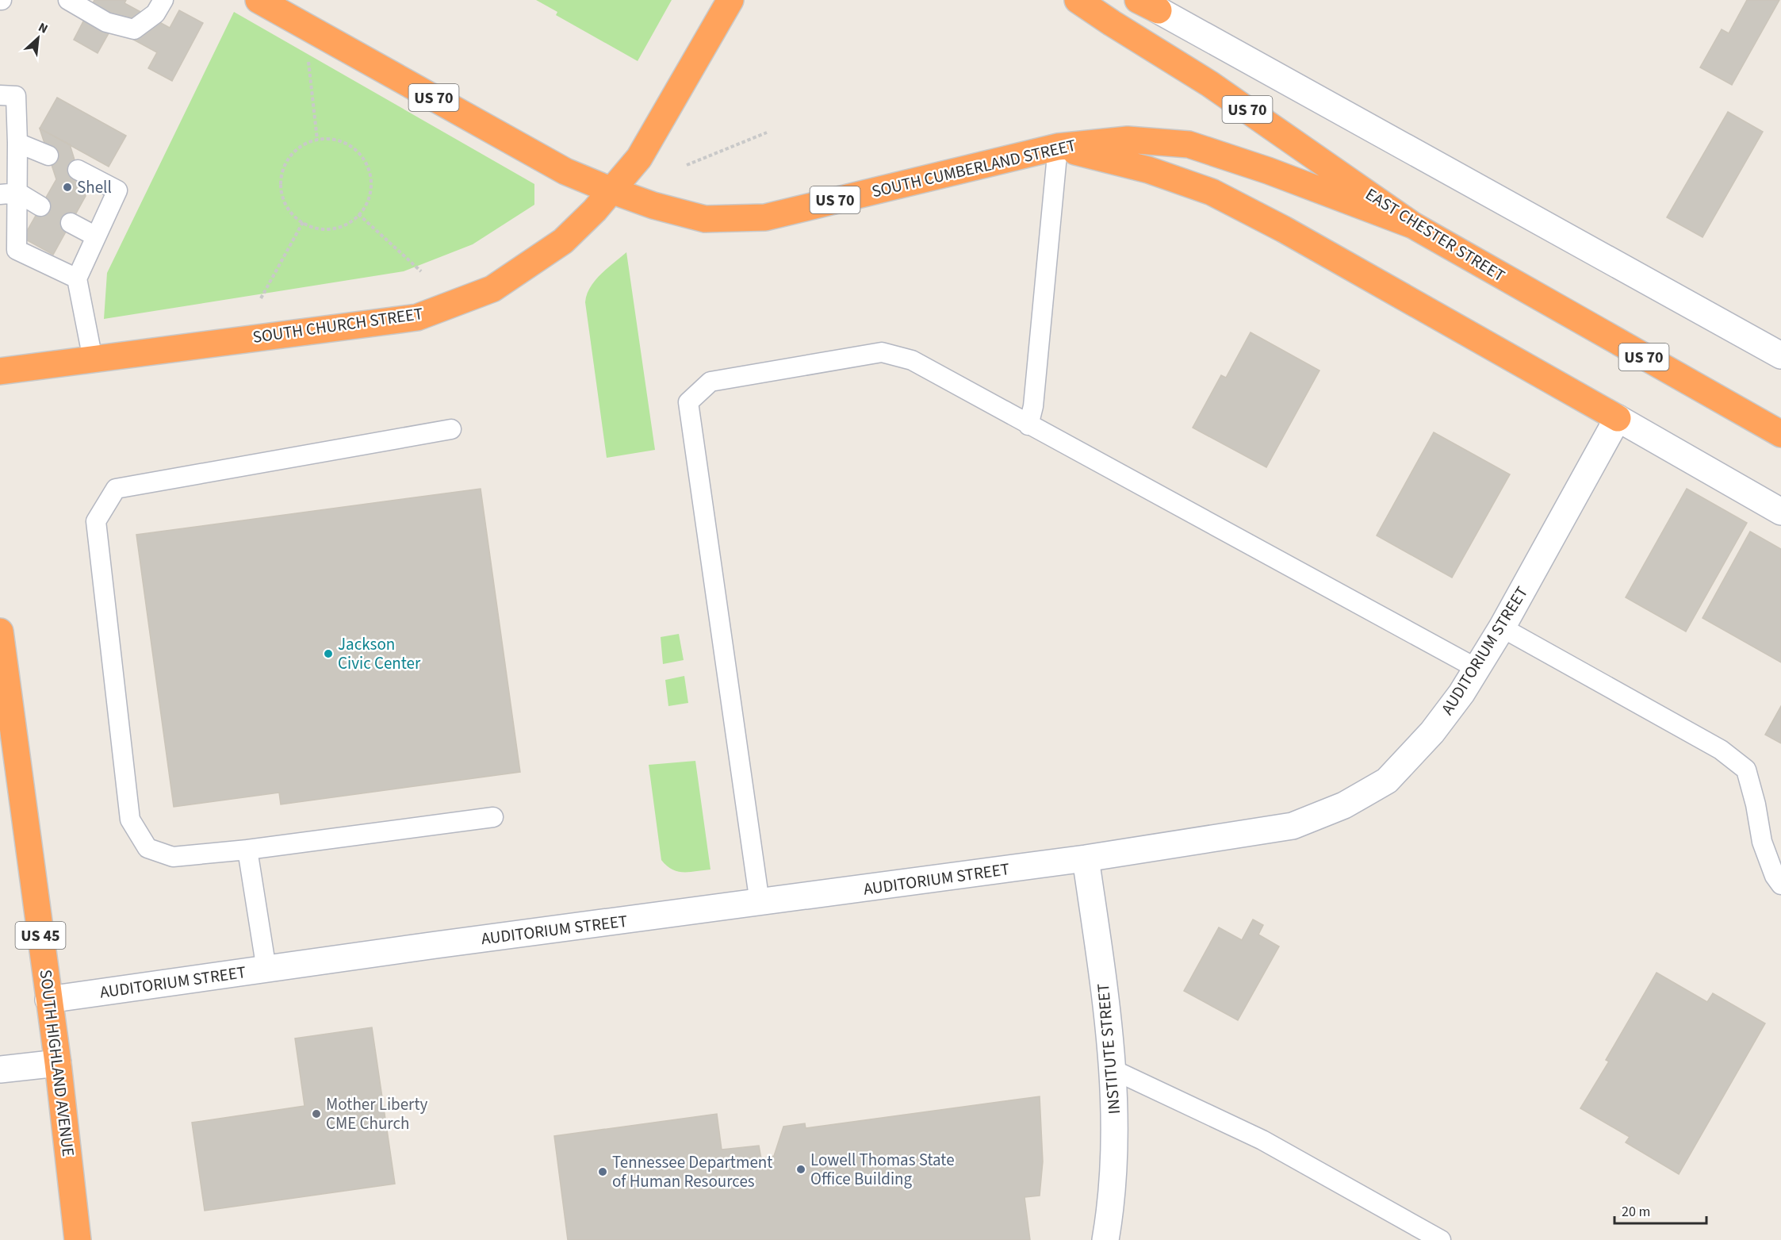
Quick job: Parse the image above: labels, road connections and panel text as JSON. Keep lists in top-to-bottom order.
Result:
{
  "streets": {
    "highway": [
      "US 70",
      "SOUTH CUMBERLAND STREET",
      "EAST CHESTER STREET",
      "SOUTH CHURCH STREET",
      "US 45",
      "SOUTH HIGHLAND AVENUE"
    ],
    "street": ["AUDITORIUM STREET", "INSTITUTE STREET"]
  },
  "crossings": [
    ["US 70", "SOUTH CUMBERLAND STREET"],
    ["US 70", "SOUTH CHURCH STREET"],
    ["SOUTH CUMBERLAND STREET", "EAST CHESTER STREET"],
    ["SOUTH CUMBERLAND STREET", "SOUTH CHURCH STREET"],
    ["AUDITORIUM STREET", "INSTITUTE STREET"],
    ["AUDITORIUM STREET", "SOUTH HIGHLAND AVENUE"]
  ],
  "places": [
    "Shell",
    "Jackson Civic Center",
    "Mother Liberty CME Church",
    "Lowell Thomas State Office Building",
    "Tennessee Department of Human Resources"
  ],
  "scale_bar": "20 m",
  "north": "top right"
}
